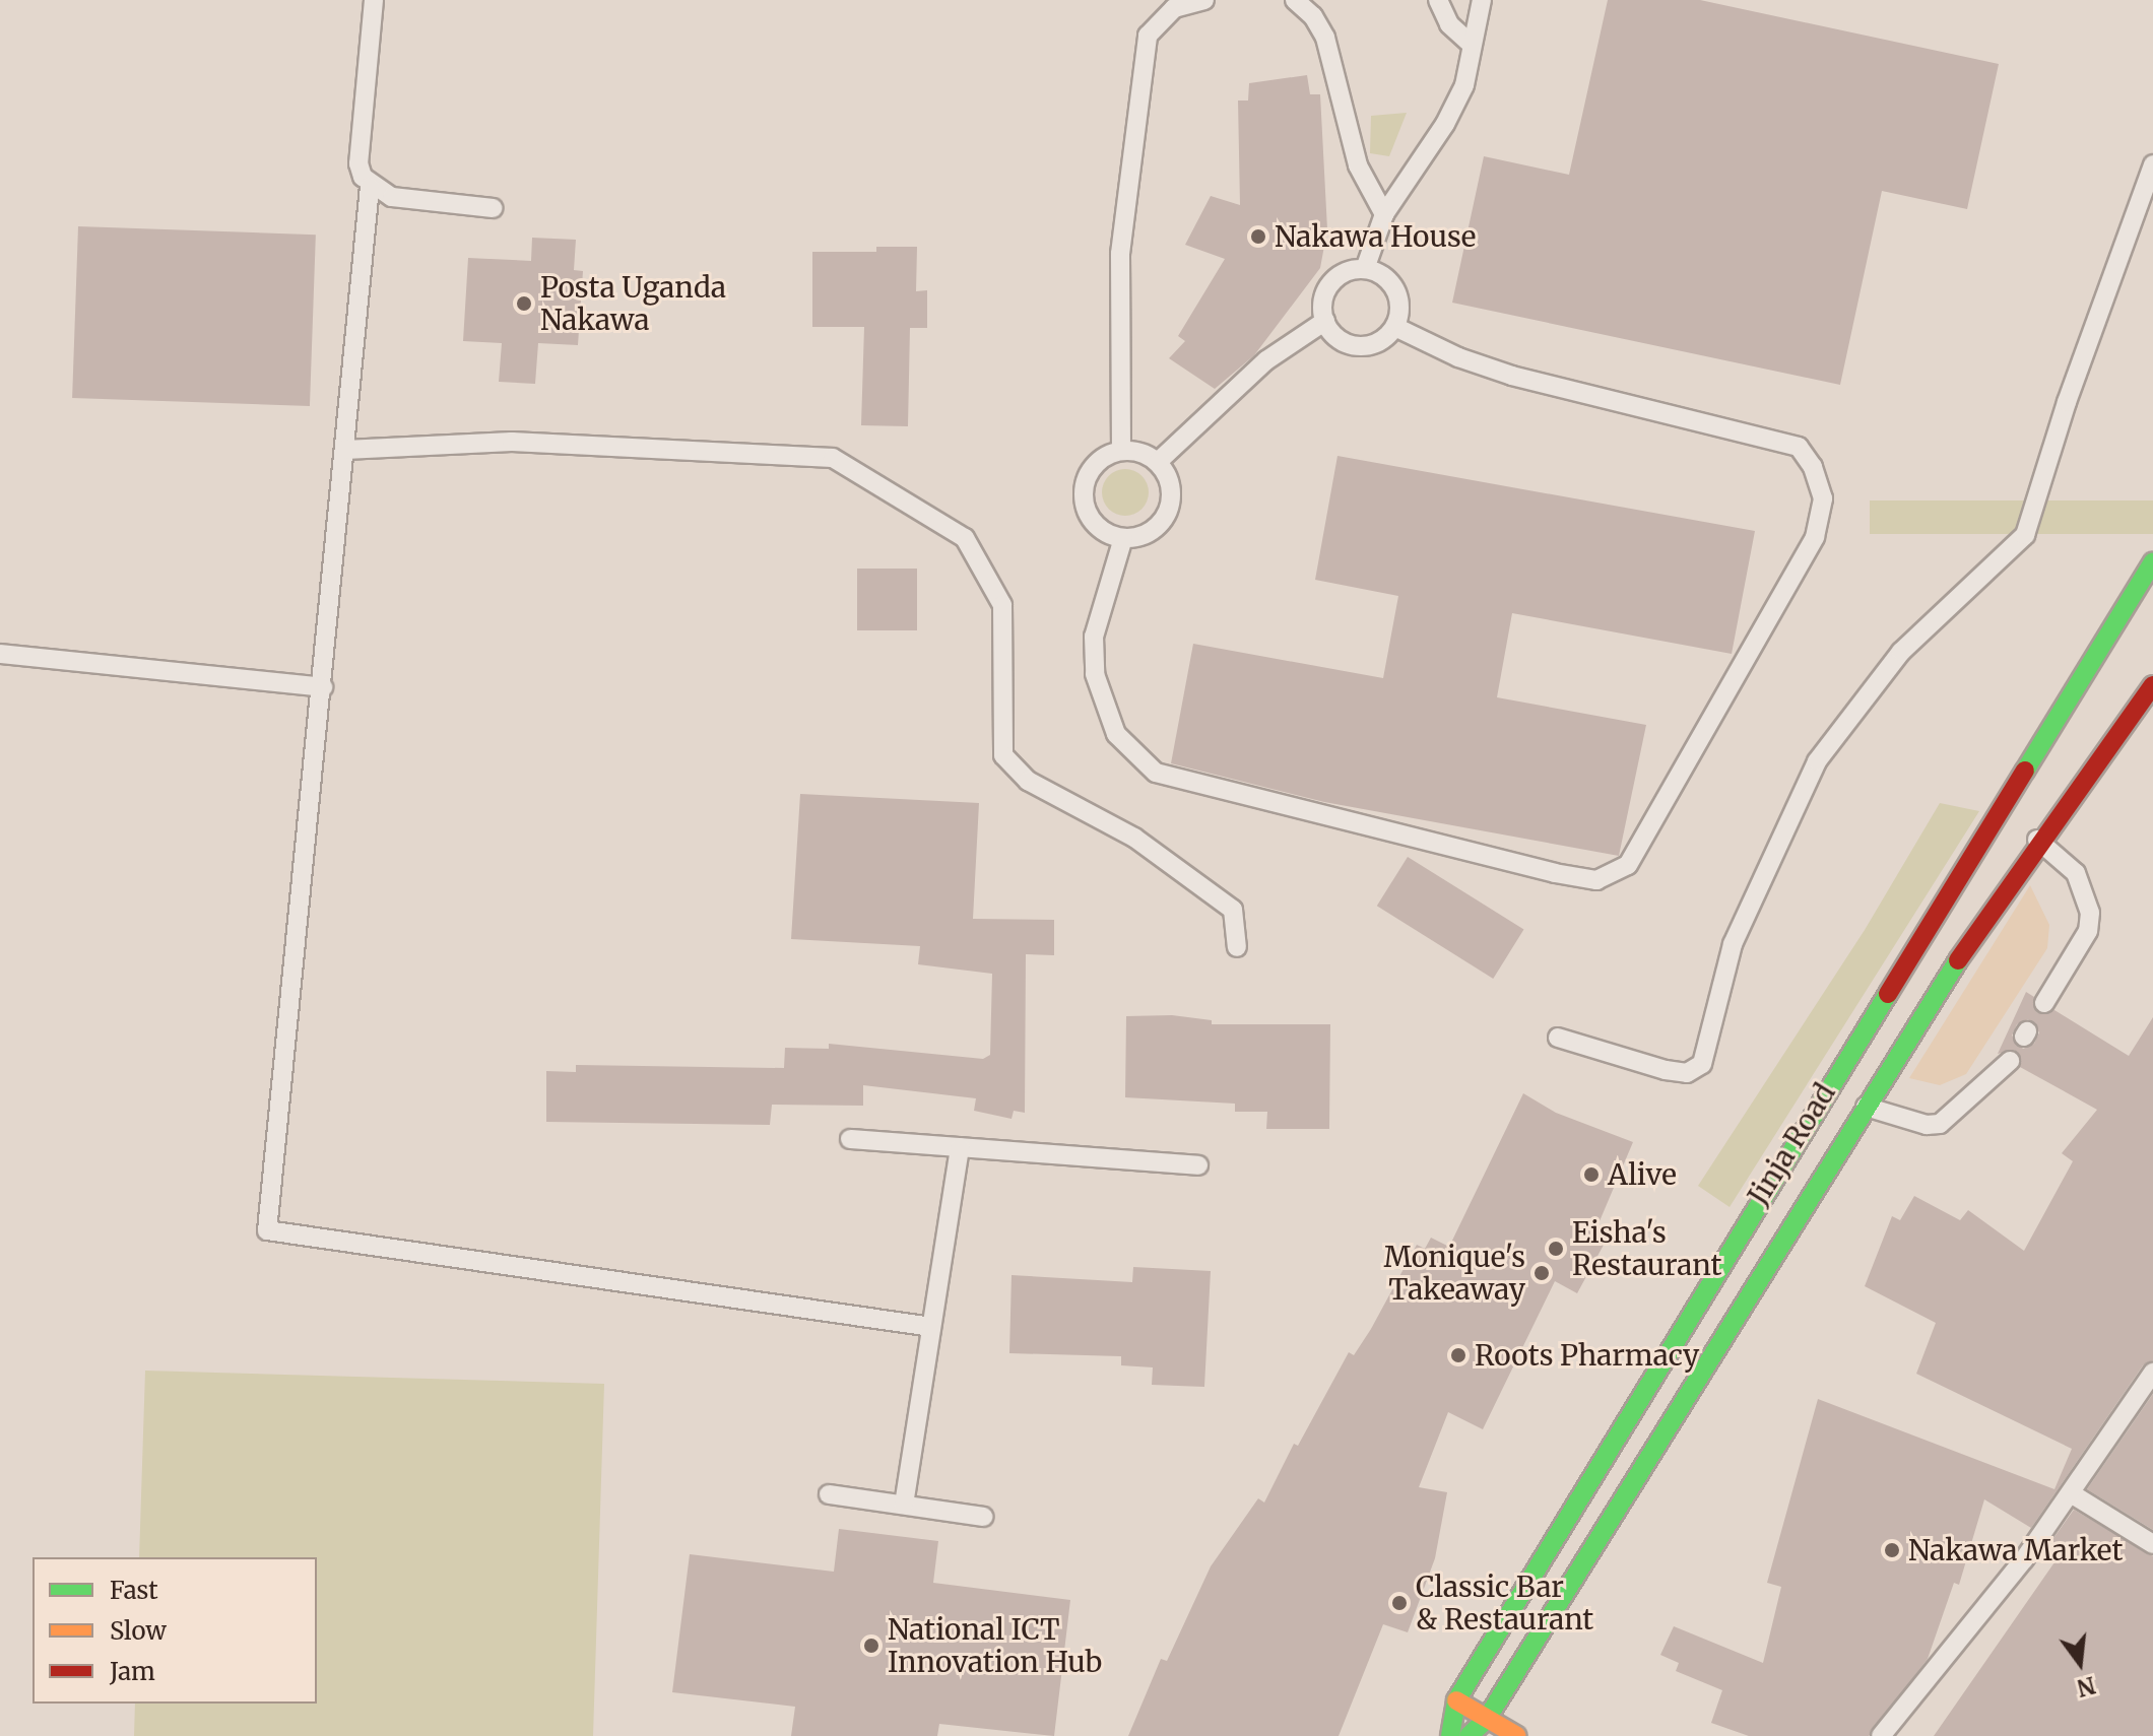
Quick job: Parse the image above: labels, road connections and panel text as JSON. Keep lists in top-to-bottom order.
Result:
{
  "streets": {
    "main road": ["Jinja Road"]
  },
  "places": [
    "Nakawa House",
    "Posta Uganda Nakawa",
    "Alive",
    "Eisha's Restaurant",
    "Monique's Takeaway",
    "Roots Pharmacy",
    "Nakawa Market",
    "Classic Bar & Restaurant",
    "National ICT Innovation Hub"
  ],
  "legend": ["Fast", "Slow", "Jam"],
  "north": "bottom"
}
